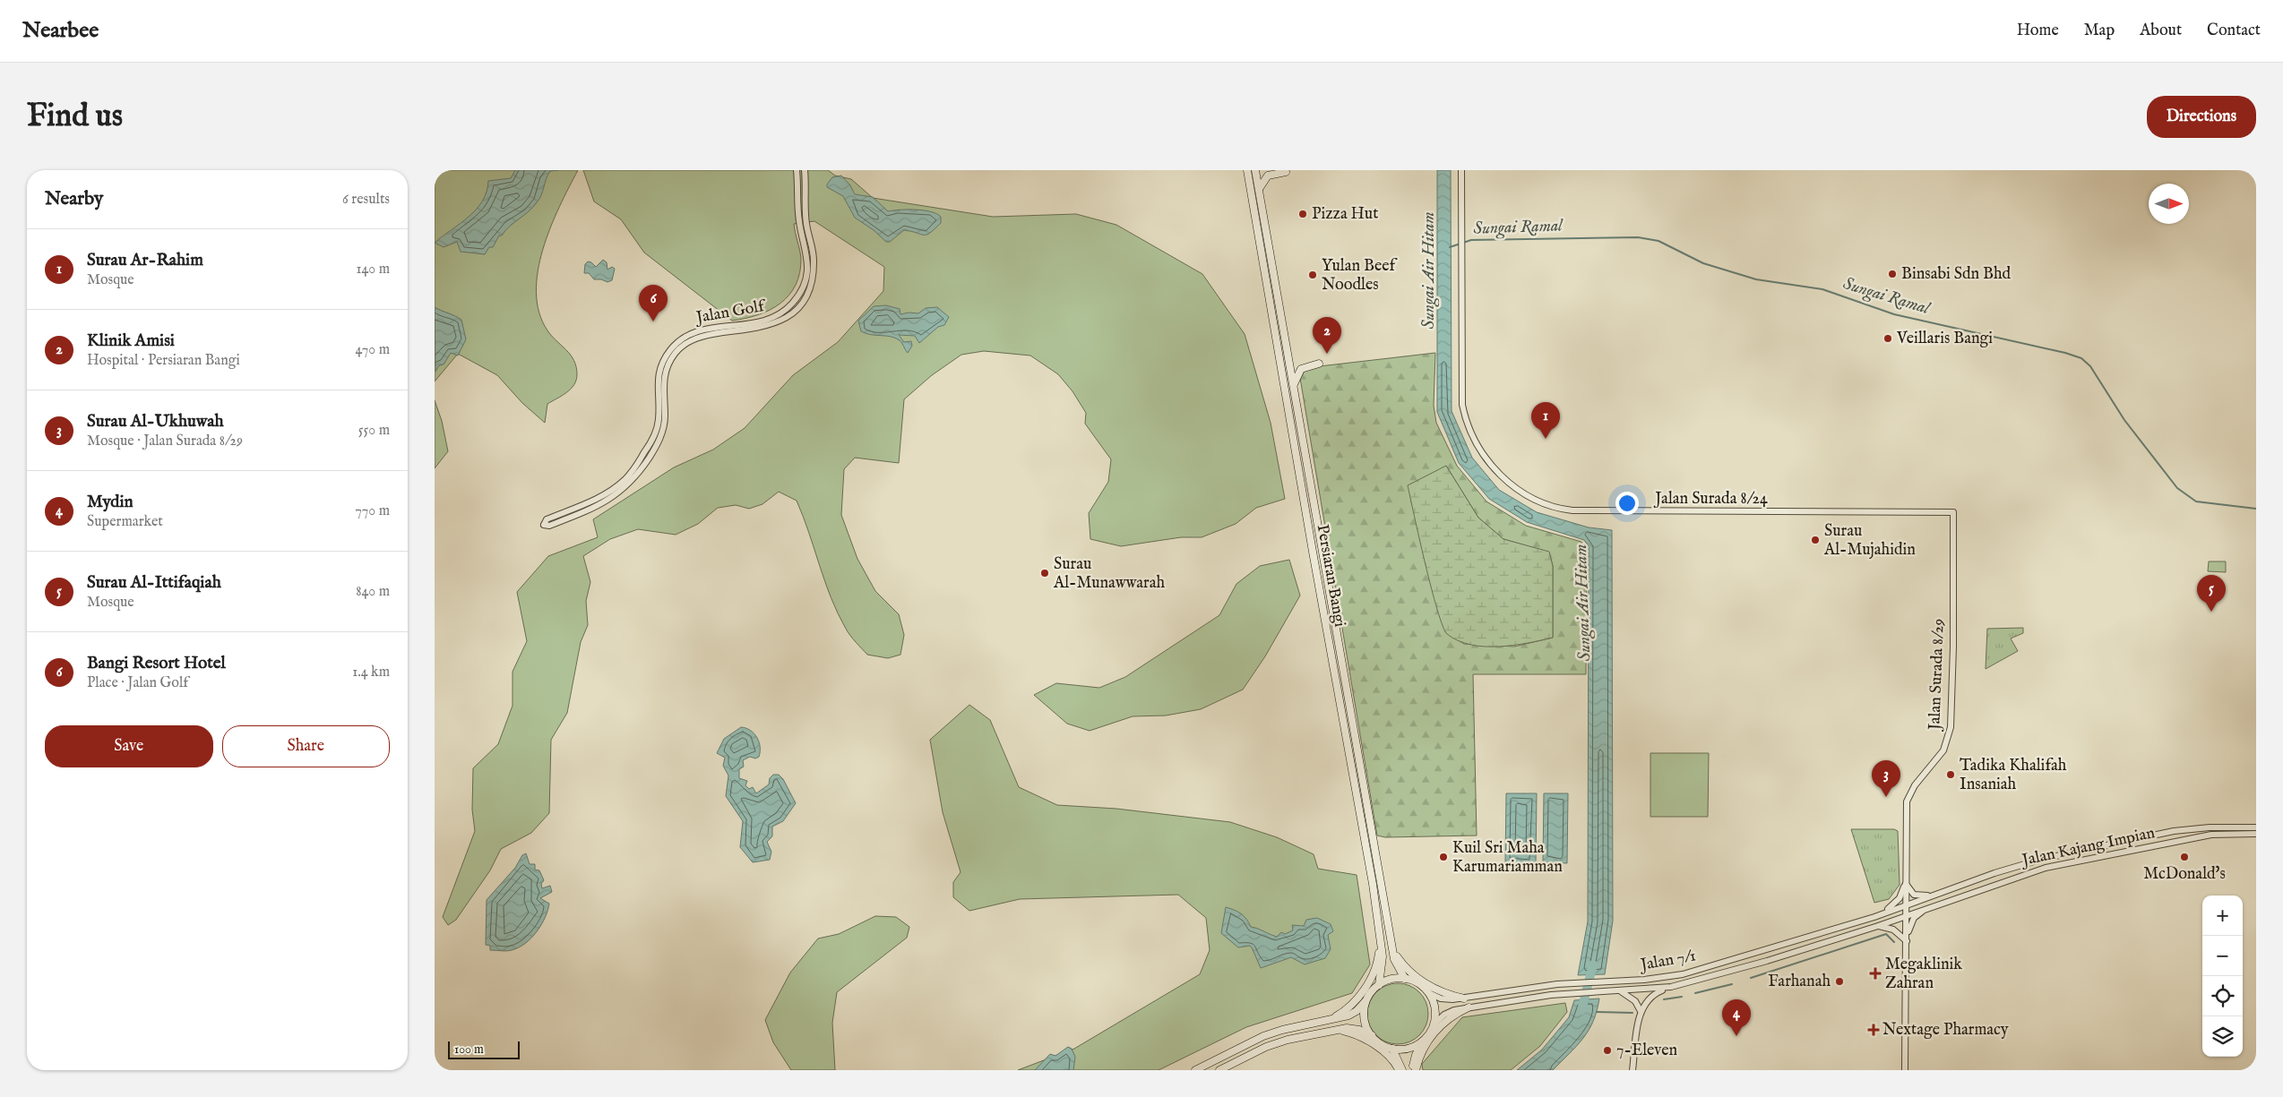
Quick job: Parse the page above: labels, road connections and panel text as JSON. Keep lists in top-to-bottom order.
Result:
{
  "streets": {
    "main road": ["Persiaran Bangi"],
    "street": [
      "Jalan Golf",
      "Jalan Surada 8/24",
      "Jalan Surada 8/29",
      "Jalan Kajang Impian",
      "Jalan 7/1"
    ]
  },
  "crossings": [
    ["Jalan Surada 8/24", "Jalan Surada 8/29"],
    ["Persiaran Bangi", "Jalan 7/1"],
    ["Jalan Surada 8/29", "Jalan Kajang Impian"],
    ["Jalan Surada 8/29", "Jalan 7/1"],
    ["Jalan Kajang Impian", "Jalan 7/1"]
  ],
  "water": ["Sungai Ramal", "Sungai Air Hitam"],
  "places": {
    "other": [
      "Pizza Hut",
      "Binsabi Sdn Bhd",
      "Yulan Beef Noodles",
      "Veillaris Bangi",
      "Surau Al-Mujahidin",
      "Surau Al-Munawwarah",
      "Tadika Khalifah Insaniah",
      "Kuil Sri Maha Karumariamman",
      "McDonald's",
      "Farhanah",
      "7-Eleven"
    ],
    "health": ["Megaklinik Zahran", "Nextage Pharmacy"]
  },
  "scale_bar": "100 m",
  "north": "right",
  "page": {
    "header": "Nearbee",
    "nav": [
      "Home",
      "Map",
      "About",
      "Contact"
    ],
    "buttons": [
      "Directions",
      ["Save", "Share"]
    ],
    "title": "Find us",
    "heading": ["Nearby", "6 results"],
    "list": [
      {
        "mark": "1",
        "name": "Surau Ar-Rahim",
        "note": "Mosque",
        "value": "140 m"
      },
      {
        "mark": "2",
        "name": "Klinik Amisi",
        "note": "Hospital · Persiaran Bangi",
        "value": "470 m"
      },
      {
        "mark": "3",
        "name": "Surau Al-Ukhuwah",
        "note": "Mosque · Jalan Surada 8/29",
        "value": "550 m"
      },
      {
        "mark": "4",
        "name": "Mydin",
        "note": "Supermarket",
        "value": "770 m"
      },
      {
        "mark": "5",
        "name": "Surau Al-Ittifaqiah",
        "note": "Mosque",
        "value": "840 m"
      },
      {
        "mark": "6",
        "name": "Bangi Resort Hotel",
        "note": "Place · Jalan Golf",
        "value": "1.4 km"
      }
    ],
    "pins": [
      "6",
      "2",
      "1",
      "5",
      "3",
      "4"
    ],
    "map_buttons": ["+", "−"],
    "scale": "100 m"
  }
}
